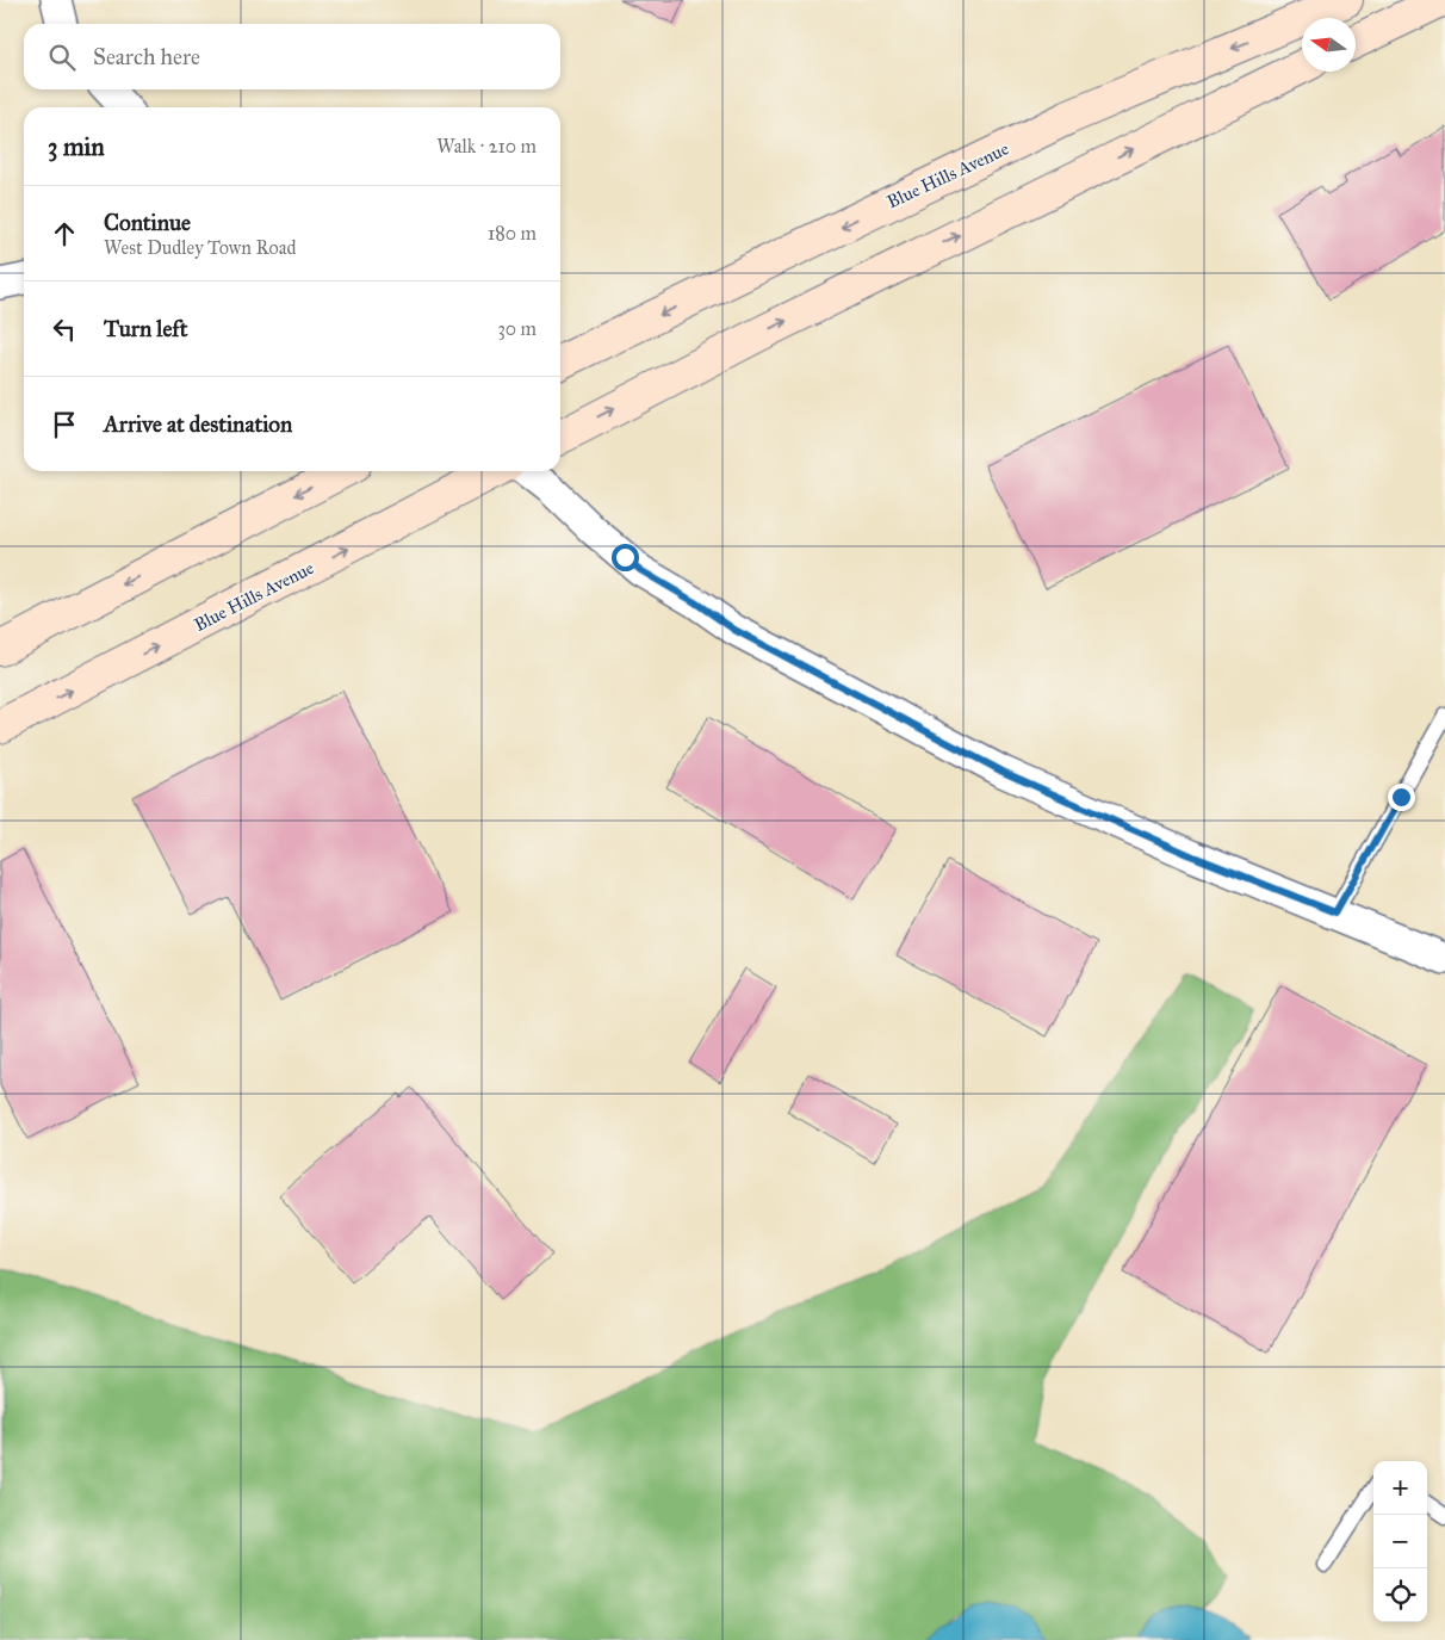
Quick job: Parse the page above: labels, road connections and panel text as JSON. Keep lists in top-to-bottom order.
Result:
{
  "streets": {
    "main road": ["Blue Hills Avenue"]
  },
  "north": "left",
  "page": {
    "search": "Search here",
    "heading": ["3 min", "Walk · 210 m"],
    "list": [
      ["Continue", "West Dudley Town Road", "180 m"],
      ["Turn left", "30 m"],
      "Arrive at destination"
    ],
    "map_buttons": ["+", "−"]
  }
}
